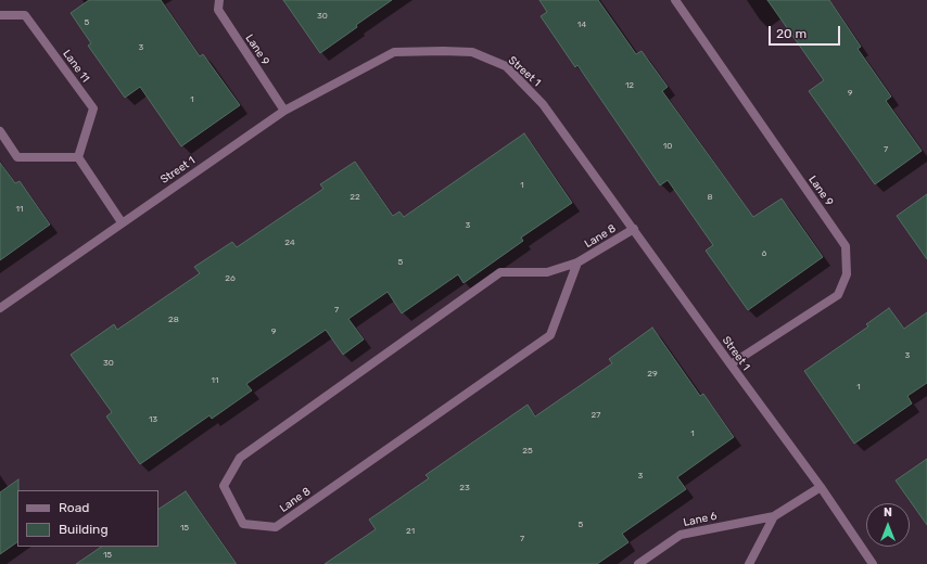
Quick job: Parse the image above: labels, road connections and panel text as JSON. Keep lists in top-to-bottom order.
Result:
{
  "streets": {
    "street": [
      "Lane 9",
      "Lane 11",
      "Street 1",
      "Lane 8",
      "Lane 6"
    ]
  },
  "crossings": [
    ["Lane 9", "Street 1"],
    ["Street 1", "Lane 8"],
    ["Street 1", "Lane 6"]
  ],
  "house_numbers": [
    "30",
    "5",
    "14",
    "3",
    "12",
    "9",
    "1",
    "10",
    "7",
    "1",
    "22",
    "8",
    "11",
    "3",
    "24",
    "6",
    "5",
    "26",
    "7",
    "28",
    "9",
    "3",
    "30",
    "29",
    "11",
    "1",
    "27",
    "13",
    "1",
    "25",
    "3",
    "23",
    "5",
    "15",
    "21",
    "7",
    "15"
  ],
  "legend": ["Road", "Building"],
  "scale_bar": "20 m",
  "north": "top"
}
